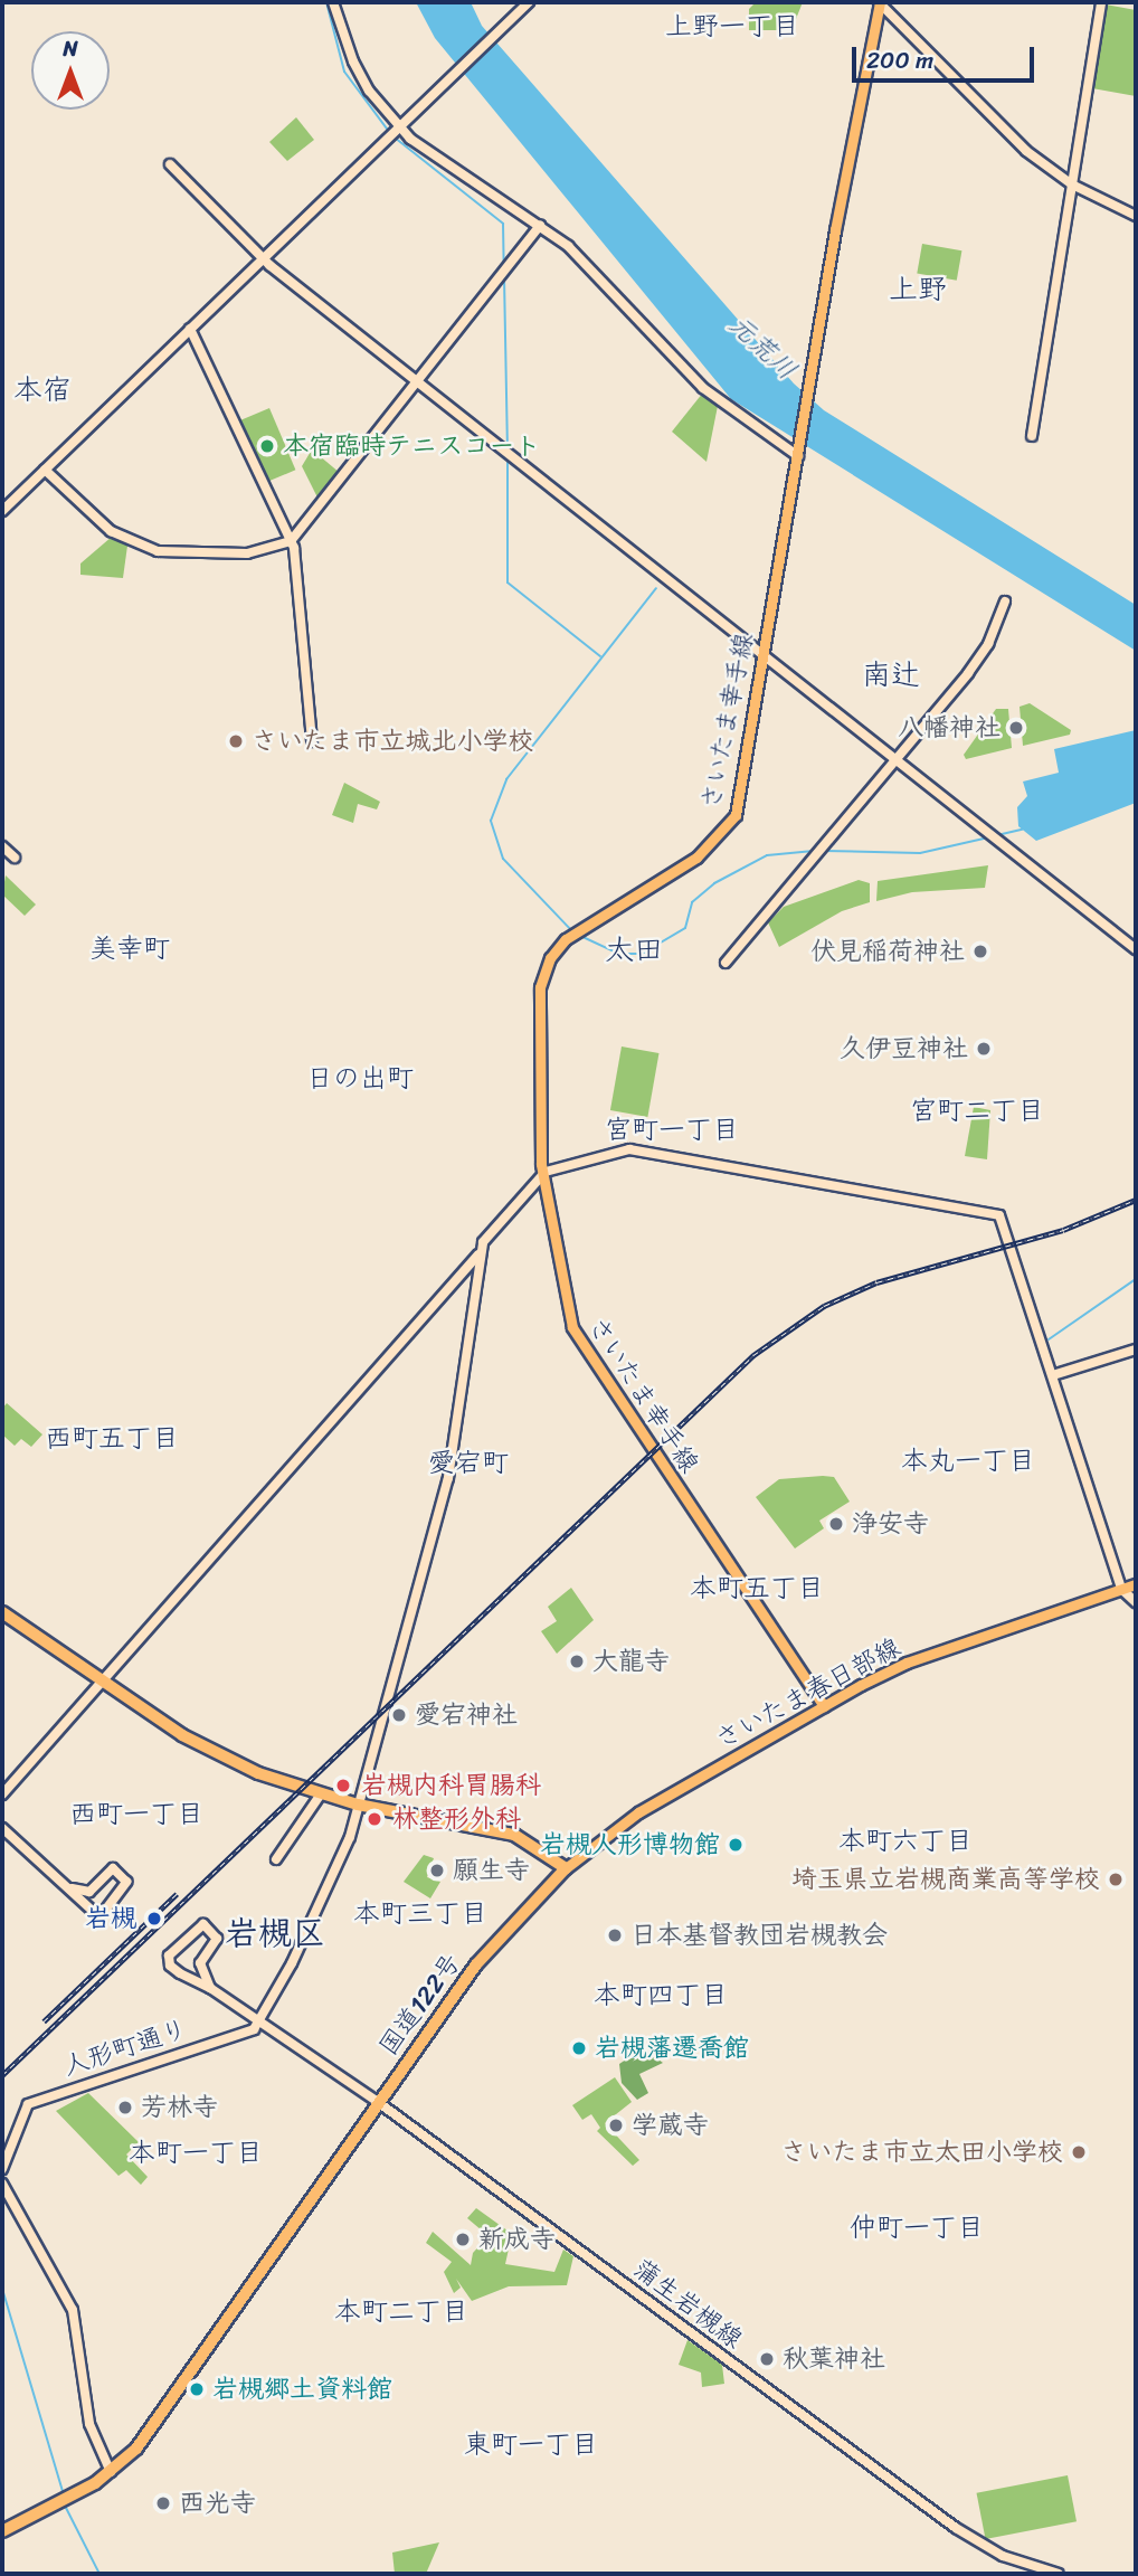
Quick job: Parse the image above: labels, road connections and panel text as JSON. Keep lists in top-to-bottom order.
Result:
{
  "streets": {
    "highway": ["国道122号"],
    "main road": ["さいたま幸手線", "さいたま春日部線"],
    "street": ["人形町通り", "蒲生岩槻線"]
  },
  "crossings": [
    ["さいたま幸手線", "さいたま春日部線"],
    ["さいたま春日部線", "国道122号"],
    ["国道122号", "蒲生岩槻線"],
    ["人形町通り", "蒲生岩槻線"]
  ],
  "districts": [
    "上野一丁目",
    "上野",
    "本宿",
    "南辻",
    "美幸町",
    "太田",
    "日の出町",
    "宮町二丁目",
    "宮町一丁目",
    "西町五丁目",
    "本丸一丁目",
    "愛宕町",
    "本町五丁目",
    "西町一丁目",
    "本町六丁目",
    "本町三丁目",
    "岩槻区",
    "本町四丁目",
    "本町一丁目",
    "仲町一丁目",
    "本町二丁目",
    "東町一丁目"
  ],
  "water": ["元荒川"],
  "places": [
    "本宿臨時テニスコート",
    "八幡神社",
    "さいたま市立城北小学校",
    "伏見稲荷神社",
    "久伊豆神社",
    "浄安寺",
    "大龍寺",
    "愛宕神社",
    "岩槻内科胃腸科",
    "林整形外科",
    "岩槻人形博物館",
    "願生寺",
    "埼玉県立岩槻商業高等学校",
    "岩槻",
    "日本基督教団岩槻教会",
    "岩槻藩遷喬館",
    "芳林寺",
    "学蔵寺",
    "さいたま市立太田小学校",
    "新成寺",
    "秋葉神社",
    "岩槻郷土資料館",
    "西光寺"
  ],
  "scale_bar": "200 m",
  "north": "top"
}
